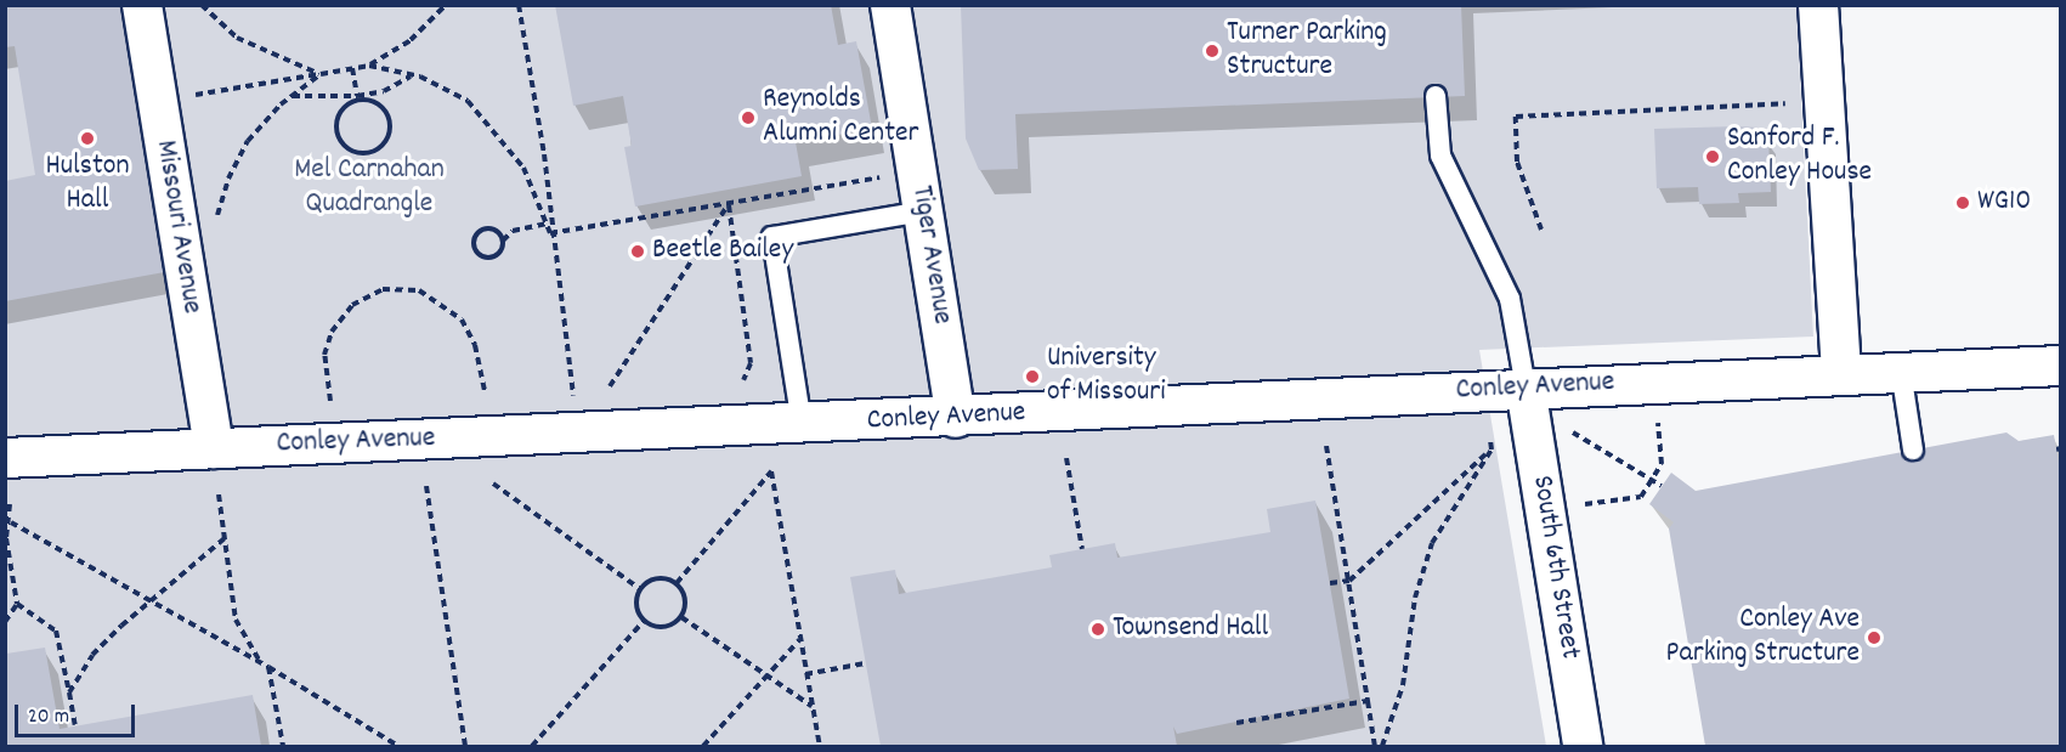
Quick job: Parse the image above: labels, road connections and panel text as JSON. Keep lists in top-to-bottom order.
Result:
{
  "streets": {
    "street": [
      "Missouri Avenue",
      "Tiger Avenue",
      "Conley Avenue",
      "South 6th Street"
    ]
  },
  "crossings": [
    ["Missouri Avenue", "Conley Avenue"],
    ["Tiger Avenue", "Conley Avenue"],
    ["Conley Avenue", "South 6th Street"]
  ],
  "parks": ["Mel Carnahan Quadrangle"],
  "places": [
    "Turner Parking Structure",
    "Reynolds Alumni Center",
    "Hulston Hall",
    "Sanford F. Conley House",
    "WG10",
    "Beetle Bailey",
    "University of Missouri",
    "Townsend Hall",
    "Conley Ave Parking Structure"
  ],
  "scale_bar": "20 m"
}
